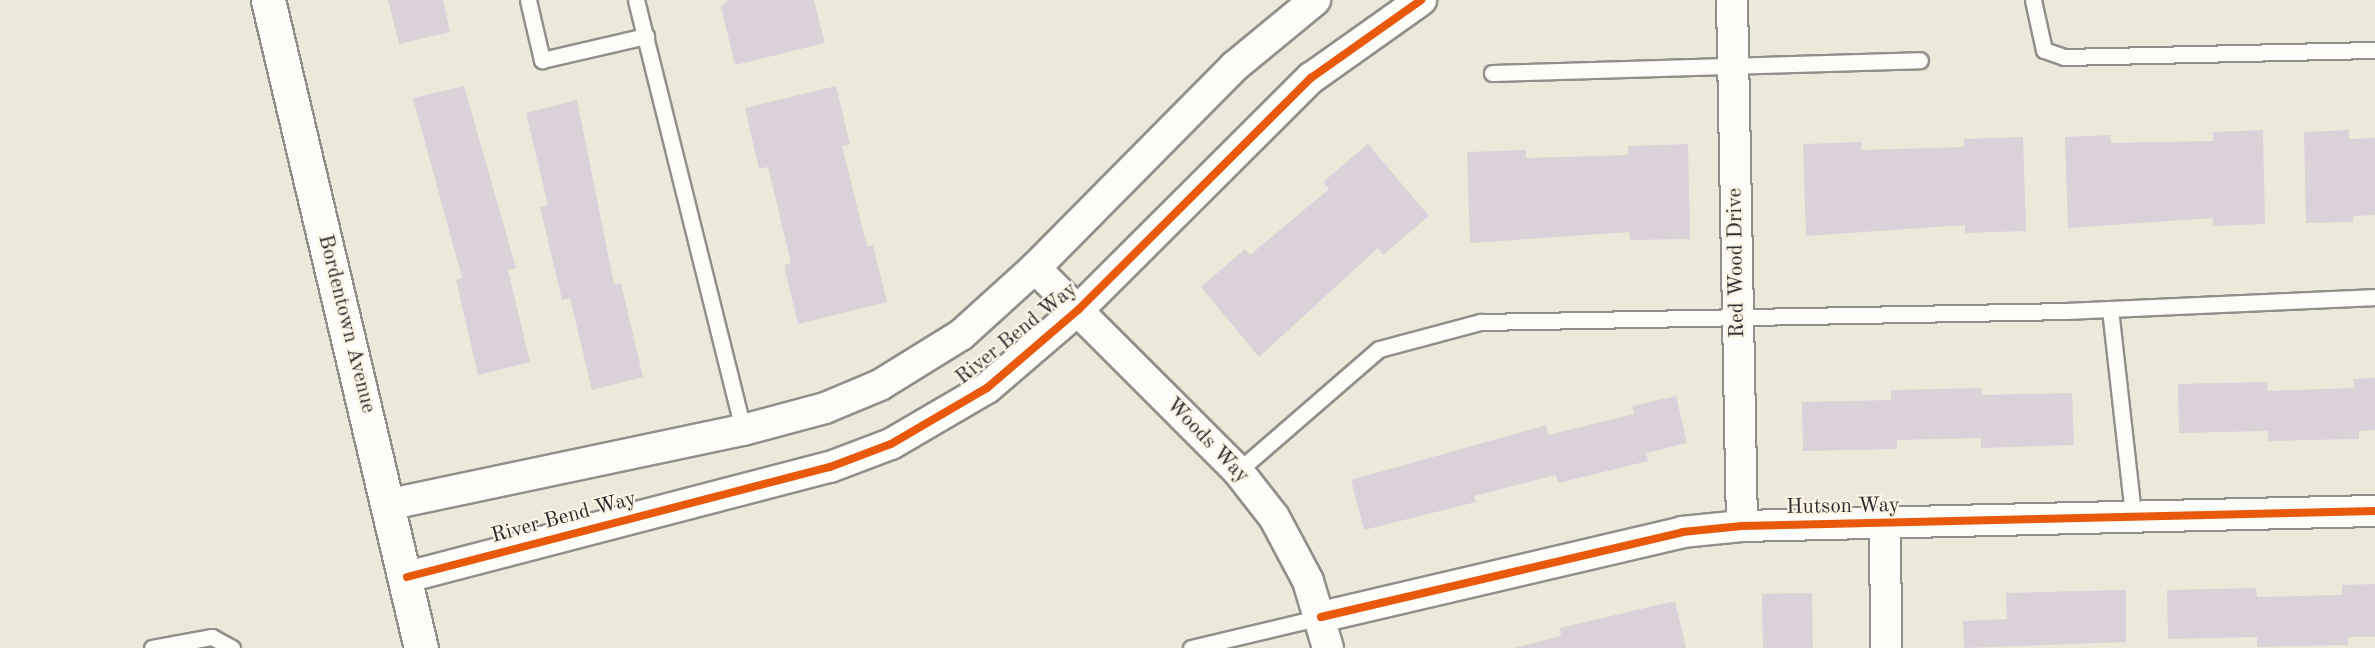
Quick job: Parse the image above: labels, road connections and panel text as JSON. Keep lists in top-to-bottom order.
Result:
{
  "streets": {
    "main road": ["Bordentown Avenue"],
    "street": [
      "Red Wood Drive",
      "River Bend Way",
      "Woods Way",
      "Hutson Way"
    ]
  },
  "crossings": [
    ["Red Wood Drive", "Hutson Way"],
    ["Bordentown Avenue", "River Bend Way"],
    ["River Bend Way", "Woods Way"],
    ["Woods Way", "Hutson Way"]
  ]
}
